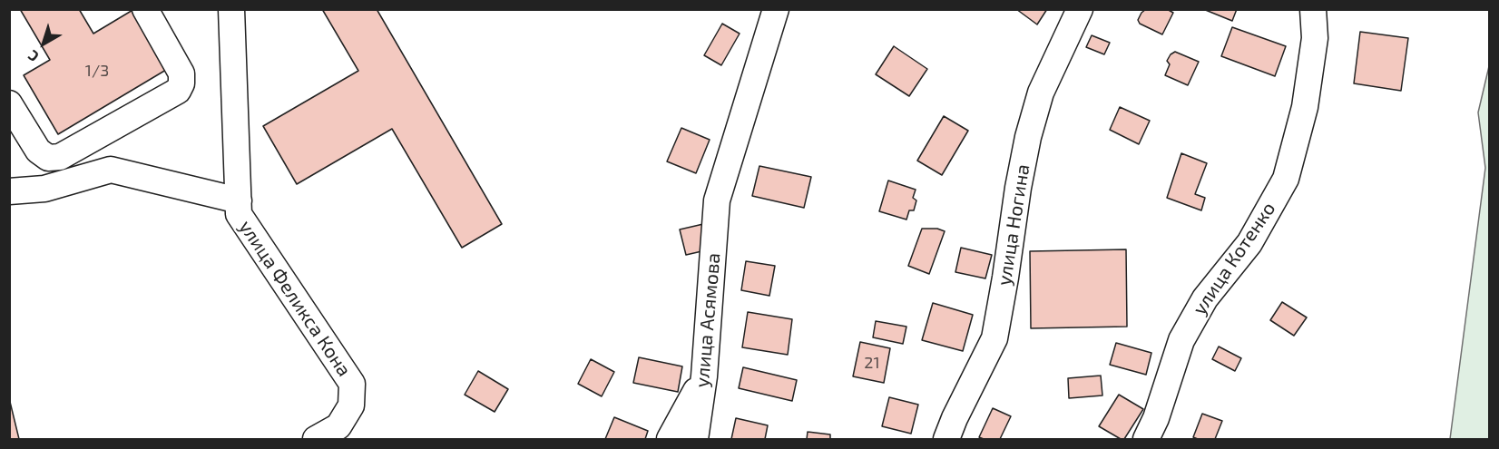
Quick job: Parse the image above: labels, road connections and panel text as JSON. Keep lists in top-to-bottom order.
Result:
{
  "streets": {
    "street": [
      "улица Ногина",
      "улица Котенко",
      "улица Феликса Кона",
      "улица Асямова"
    ]
  },
  "house_numbers": ["1/3", "21"],
  "north": "bottom left"
}
